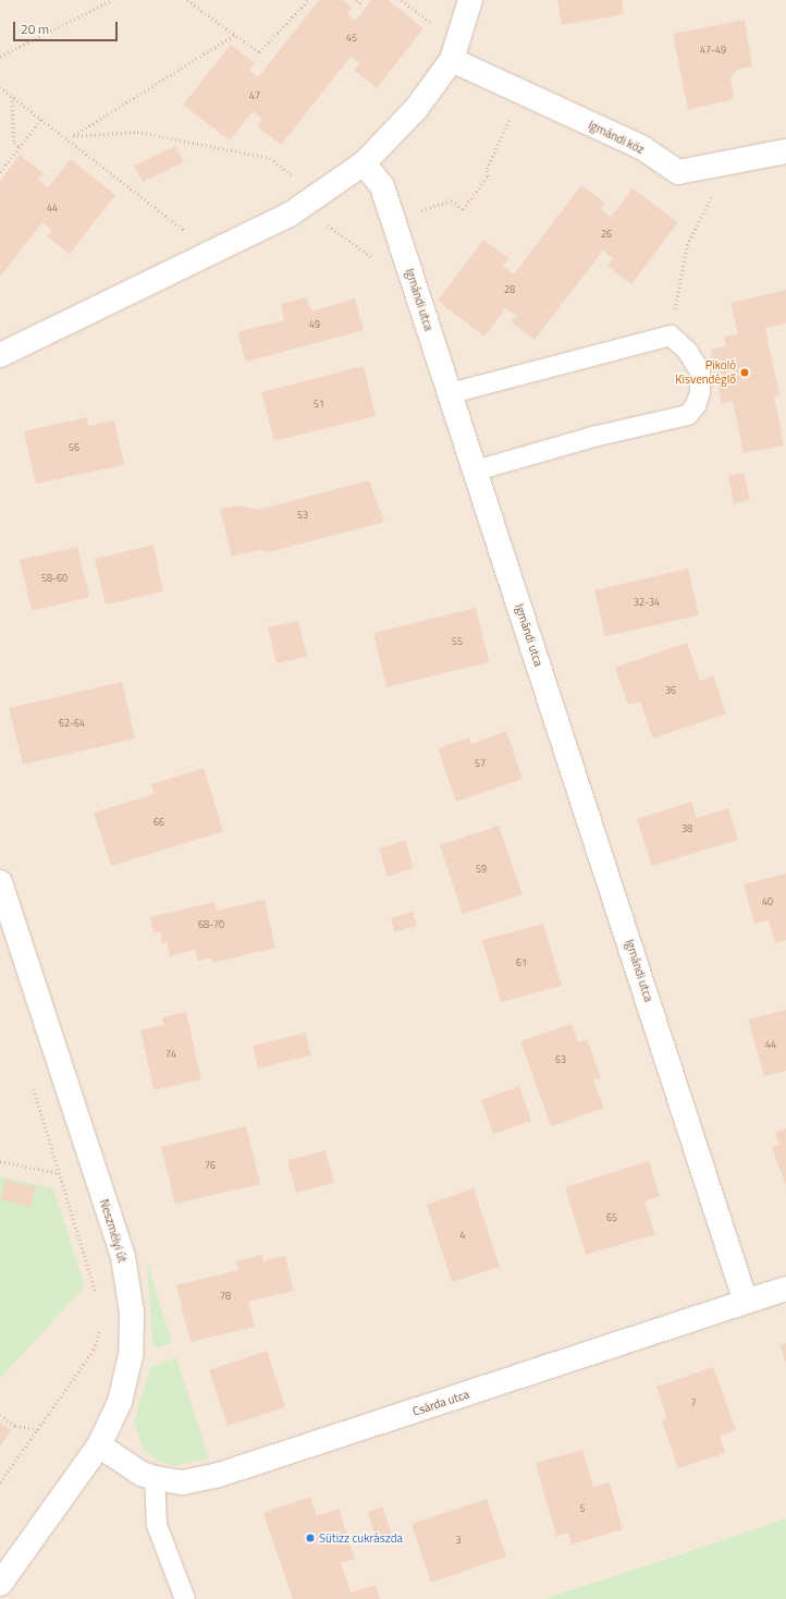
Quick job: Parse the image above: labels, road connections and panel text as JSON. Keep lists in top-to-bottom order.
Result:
{
  "streets": {
    "street": [
      "Igmándi köz",
      "Igmándi utca",
      "Neszmélyi út",
      "Csárda utca"
    ]
  },
  "crossings": [
    ["Igmándi utca", "Csárda utca"],
    ["Neszmélyi út", "Csárda utca"]
  ],
  "places": ["Pikoló Kisvendéglő", "Sütizz cukrászda"],
  "house_numbers": [
    "45",
    "47-49",
    "47",
    "44",
    "26",
    "28",
    "49",
    "51",
    "56",
    "53",
    "58-60",
    "32-34",
    "55",
    "36",
    "62-64",
    "57",
    "66",
    "38",
    "59",
    "40",
    "68-70",
    "61",
    "44",
    "74",
    "63",
    "76",
    "65",
    "4",
    "78",
    "7",
    "5",
    "3"
  ],
  "scale_bar": "20 m"
}
